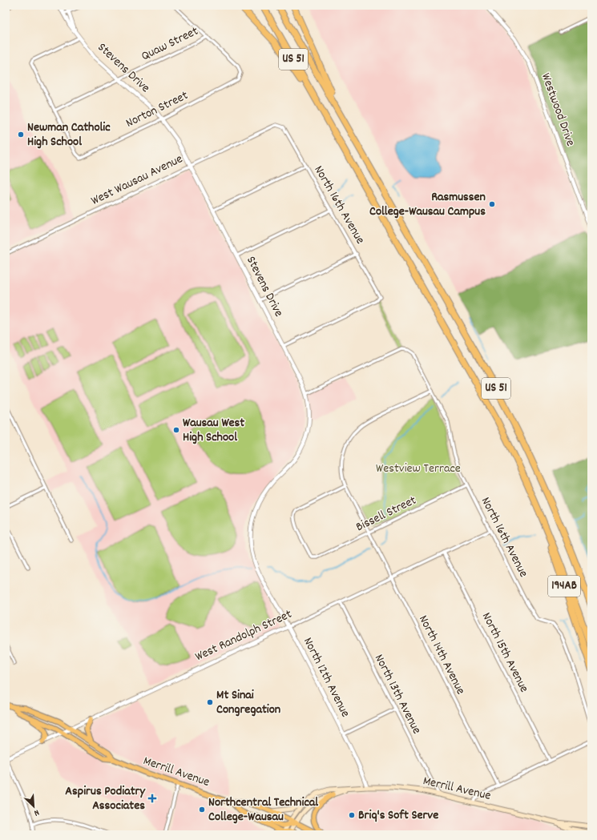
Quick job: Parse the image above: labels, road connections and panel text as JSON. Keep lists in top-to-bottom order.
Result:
{
  "streets": {
    "highway": ["US 51", "194AB"],
    "main road": ["Merrill Avenue"],
    "street": [
      "Quaw Street",
      "Stevens Drive",
      "Norton Street",
      "Westwood Drive",
      "West Wausau Avenue",
      "North 16th Avenue",
      "Bissell Street",
      "West Randolph Street",
      "North 15th Avenue",
      "North 14th Avenue",
      "North 12th Avenue",
      "North 13th Avenue"
    ]
  },
  "crossings": [
    ["Quaw Street", "Stevens Drive"],
    ["Quaw Street", "Norton Street"],
    ["US 51", "194AB"],
    ["Stevens Drive", "Norton Street"],
    ["Stevens Drive", "West Wausau Avenue"],
    ["Stevens Drive", "North 16th Avenue"],
    ["Stevens Drive", "North 12th Avenue"],
    ["West Wausau Avenue", "North 16th Avenue"],
    ["North 16th Avenue", "Bissell Street"],
    ["North 16th Avenue", "West Randolph Street"],
    ["North 16th Avenue", "North 14th Avenue"],
    ["Bissell Street", "North 14th Avenue"],
    ["West Randolph Street", "North 15th Avenue"],
    ["West Randolph Street", "North 14th Avenue"],
    ["West Randolph Street", "North 12th Avenue"],
    ["West Randolph Street", "North 13th Avenue"],
    ["West Randolph Street", "Merrill Avenue"],
    ["North 12th Avenue", "Merrill Avenue"],
    ["North 13th Avenue", "Merrill Avenue"]
  ],
  "parks": ["Westview Terrace"],
  "places": {
    "other": [
      "Newman Catholic High School",
      "Rasmussen College-Wausau Campus",
      "Wausau West High School",
      "Mt Sinai Congregation",
      "Northcentral Technical College-Wausau",
      "Briq's Soft Serve"
    ],
    "health": ["Aspirus Podiatry Associates"]
  },
  "north": "bottom right"
}
